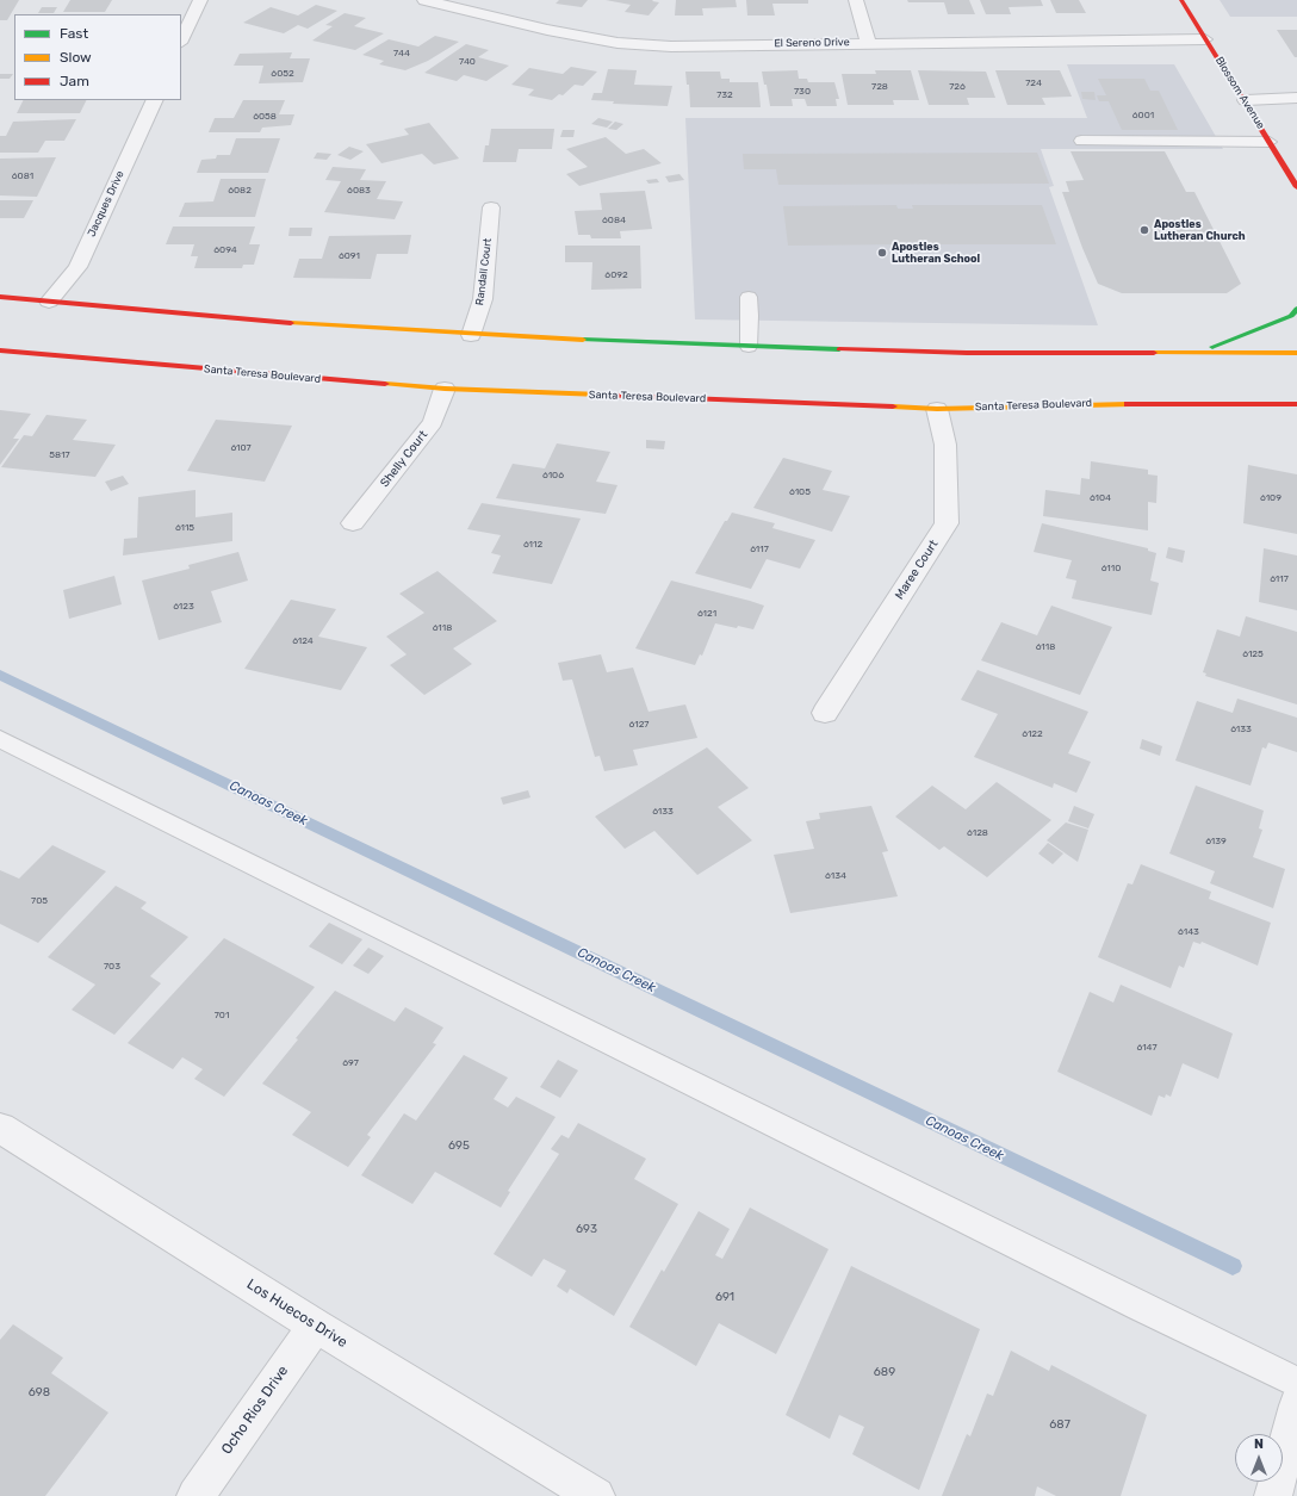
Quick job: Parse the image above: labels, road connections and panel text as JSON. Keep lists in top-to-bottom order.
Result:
{
  "streets": {
    "main road": ["Blossom Avenue", "Santa Teresa Boulevard"],
    "street": [
      "El Sereno Drive",
      "Jacques Drive",
      "Randall Court",
      "Shelly Court",
      "Maree Court",
      "Los Huecos Drive",
      "Ocho Rios Drive"
    ]
  },
  "crossings": [
    ["El Sereno Drive", "Blossom Avenue"],
    ["Santa Teresa Boulevard", "Shelly Court"],
    ["Santa Teresa Boulevard", "Maree Court"],
    ["Los Huecos Drive", "Ocho Rios Drive"]
  ],
  "water": ["Canoas Creek"],
  "places": ["Apostles Lutheran Church", "Apostles Lutheran School"],
  "house_numbers": [
    "744",
    "740",
    "6052",
    "724",
    "728",
    "726",
    "730",
    "732",
    "6001",
    "6058",
    "6081",
    "6082",
    "6083",
    "6084",
    "6094",
    "6091",
    "6092",
    "6107",
    "5817",
    "6106",
    "6105",
    "6104",
    "6109",
    "6115",
    "6112",
    "6117",
    "6110",
    "6117",
    "6123",
    "6121",
    "6118",
    "6124",
    "6118",
    "6125",
    "6127",
    "6133",
    "6122",
    "6133",
    "6128",
    "6139",
    "6134",
    "705",
    "6143",
    "703",
    "701",
    "6147",
    "697",
    "695",
    "693",
    "691",
    "689",
    "698",
    "687"
  ],
  "legend": ["Fast", "Slow", "Jam"],
  "north": "top"
}
